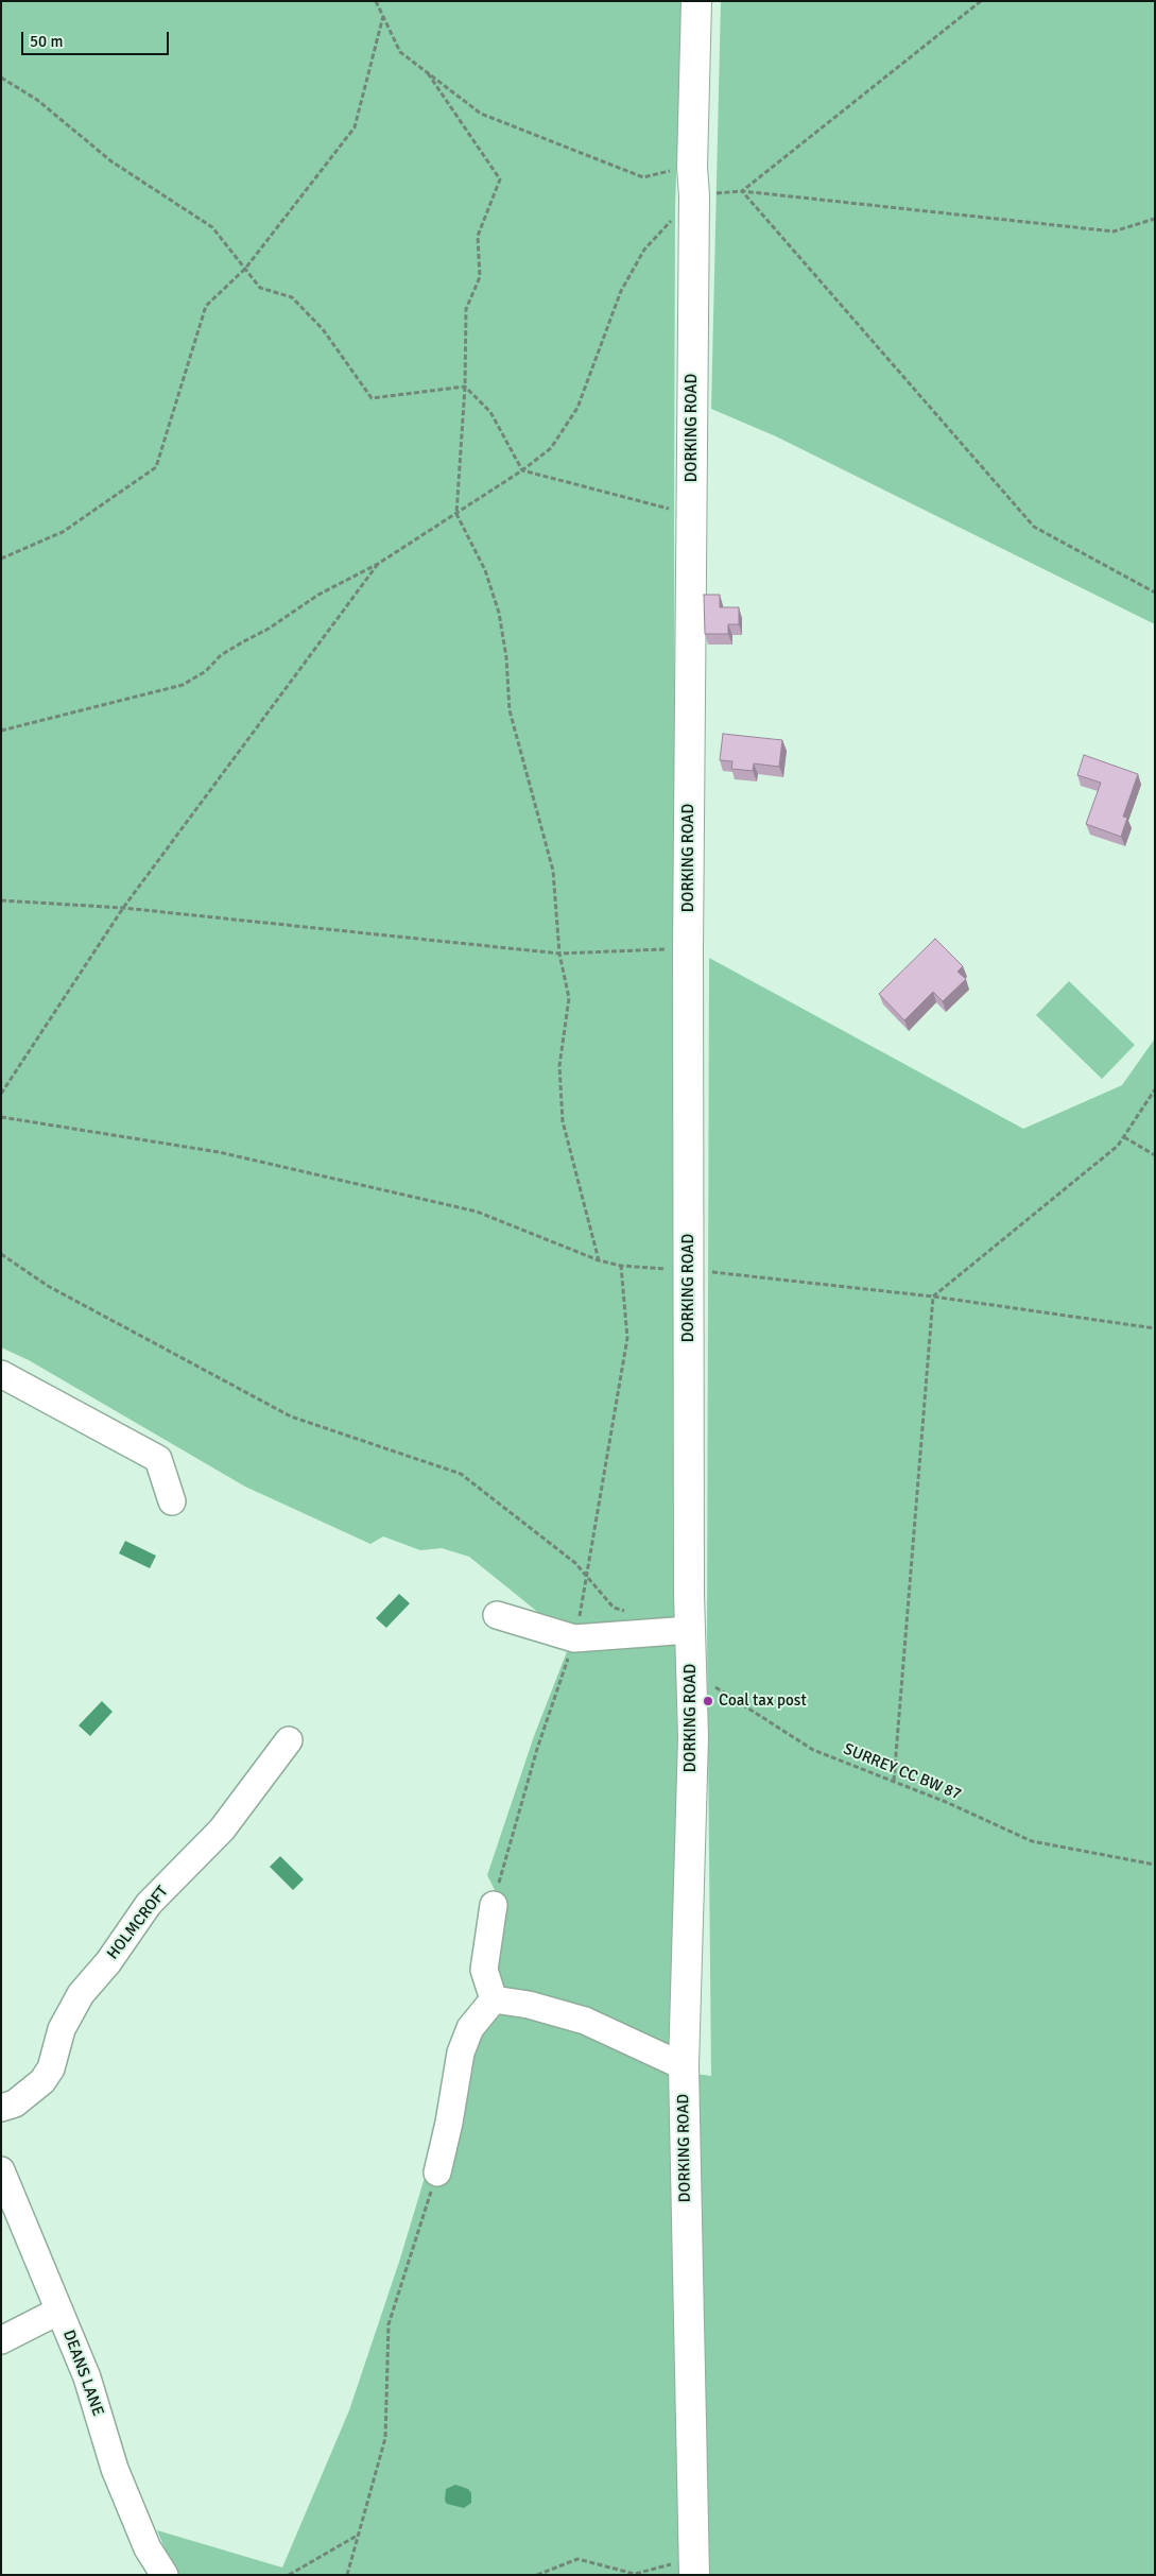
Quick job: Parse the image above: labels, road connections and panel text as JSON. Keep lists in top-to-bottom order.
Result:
{
  "streets": {
    "main road": ["DORKING ROAD"],
    "street": ["HOLMCROFT", "DEANS LANE"],
    "path": ["SURREY CC BW 87"]
  },
  "places": ["Coal tax post"],
  "scale_bar": "50 m"
}
